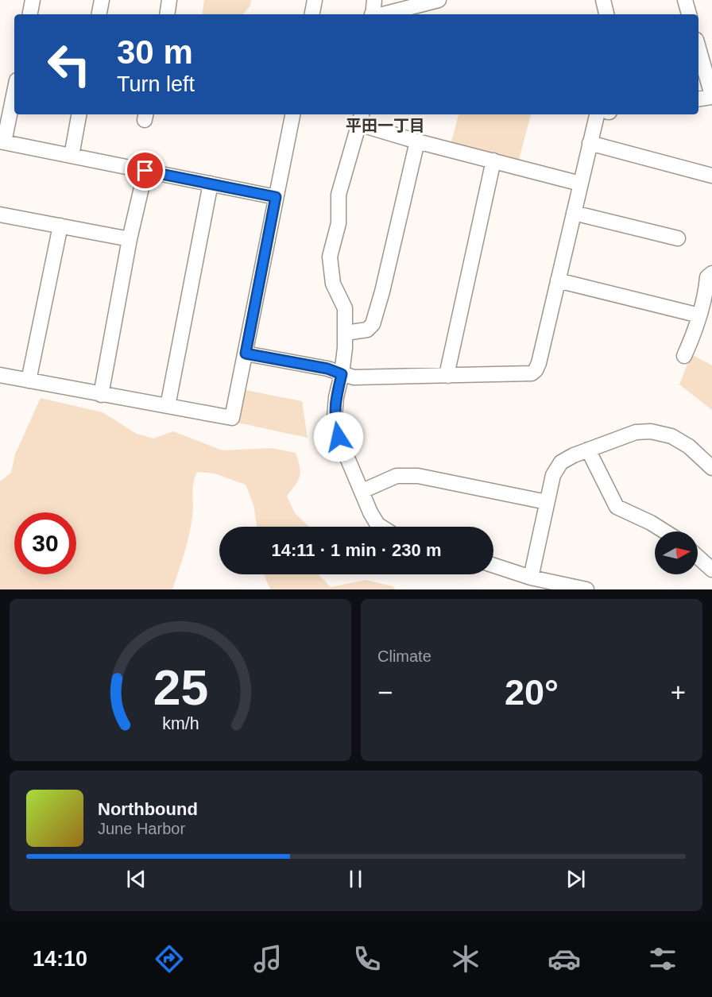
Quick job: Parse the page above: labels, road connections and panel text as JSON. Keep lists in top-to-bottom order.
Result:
{
  "districts": ["平田一丁目"],
  "north": "right",
  "page": {
    "turn": ["30 m", "Turn left"],
    "limit": "30",
    "trip": "14:11 · 1 min · 230 m",
    "tile": "Climate",
    "heat": ["−", "20°", "+"],
    "song": ["Northbound", "June Harbor"],
    "tabs": "14:10",
    "gauge": ["25", "km/h"]
  }
}
